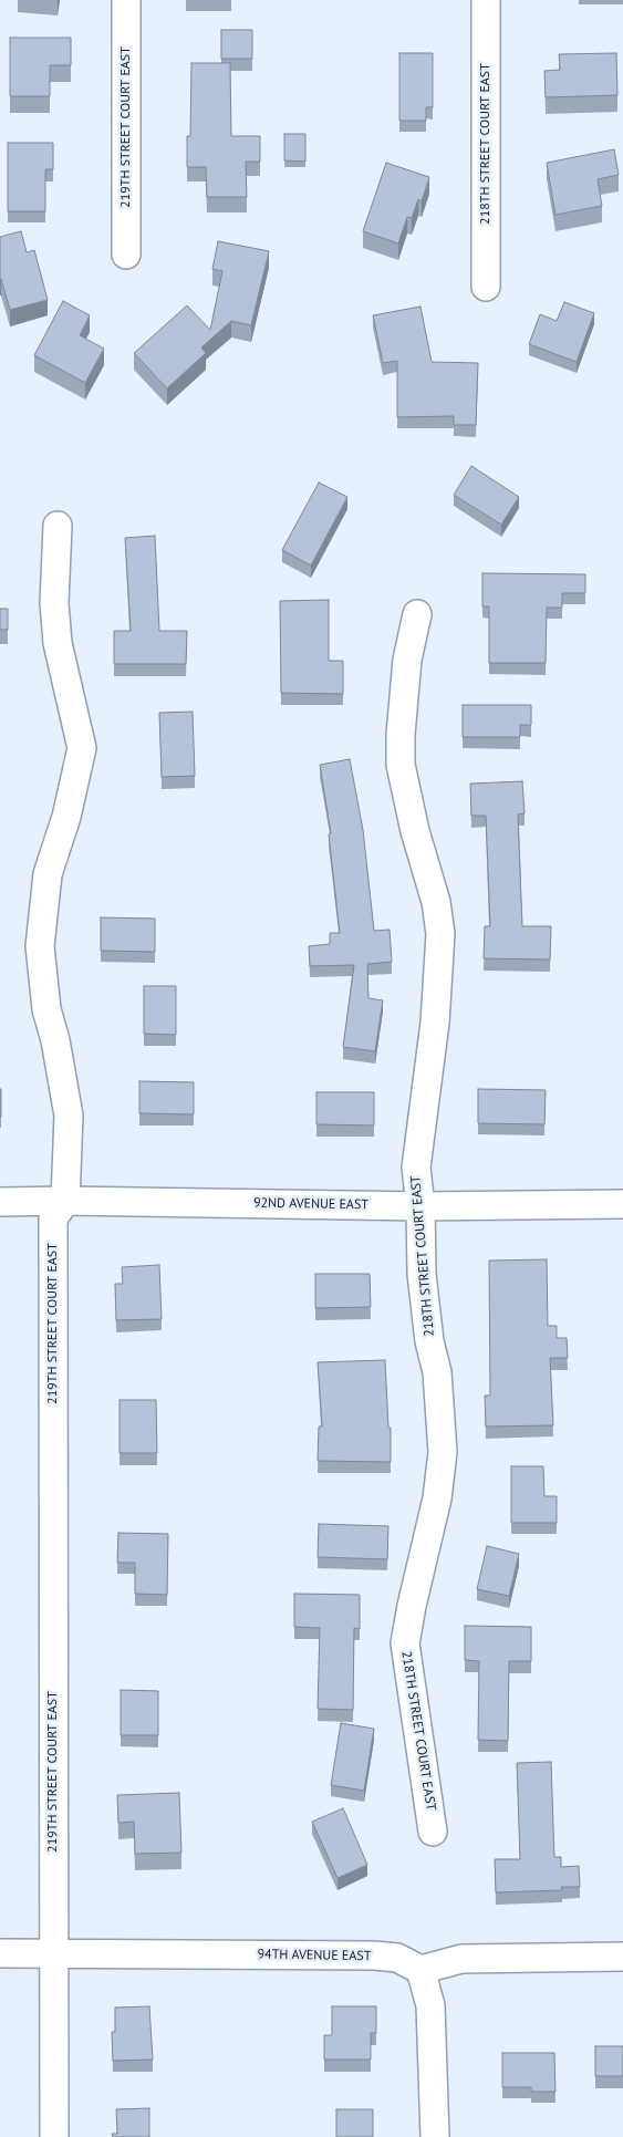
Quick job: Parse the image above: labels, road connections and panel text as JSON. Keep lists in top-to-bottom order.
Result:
{
  "streets": {
    "street": [
      "219TH STREET COURT EAST",
      "218TH STREET COURT EAST",
      "92ND AVENUE EAST",
      "94TH AVENUE EAST"
    ]
  },
  "crossings": [
    ["219TH STREET COURT EAST", "92ND AVENUE EAST"],
    ["219TH STREET COURT EAST", "94TH AVENUE EAST"],
    ["218TH STREET COURT EAST", "92ND AVENUE EAST"]
  ]
}
